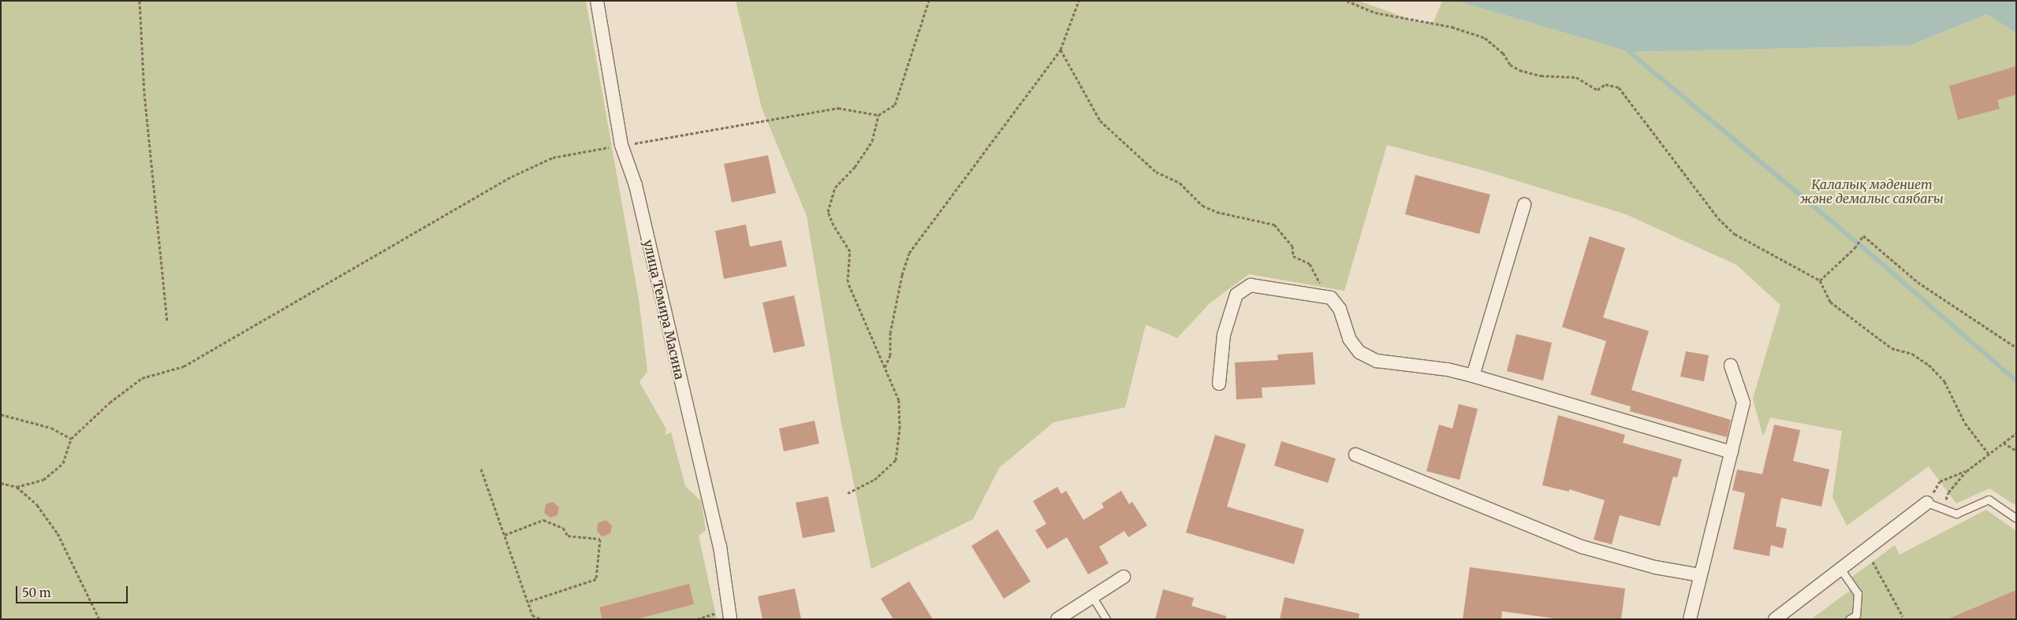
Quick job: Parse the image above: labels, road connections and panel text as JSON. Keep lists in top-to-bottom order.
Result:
{
  "streets": {
    "street": ["улица Темира Масина"]
  },
  "parks": ["Қалалық мәдениет және демалыс саябағы"],
  "scale_bar": "50 m"
}
